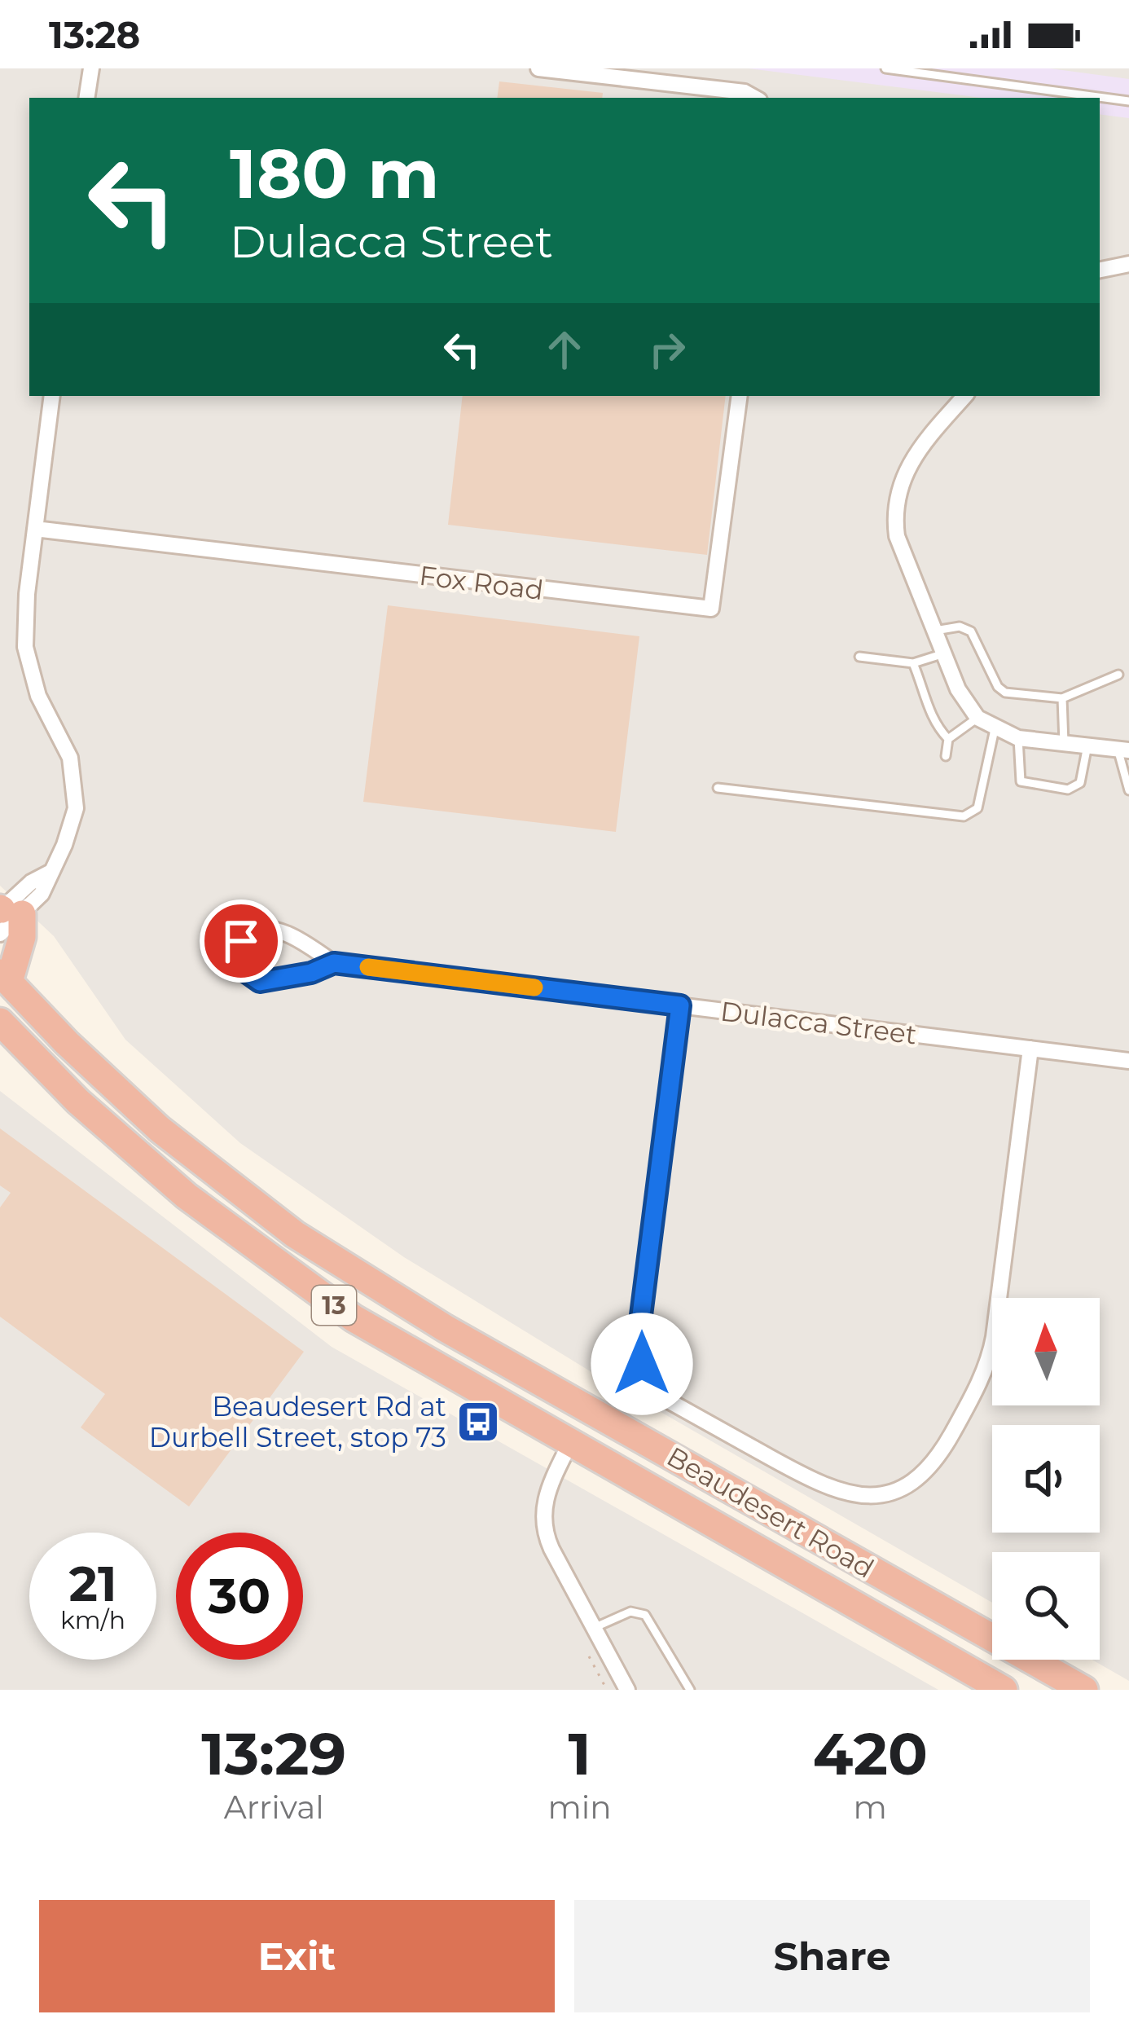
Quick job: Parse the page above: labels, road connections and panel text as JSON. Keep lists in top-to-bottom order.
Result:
{
  "streets": {
    "highway": ["13", "Beaudesert Road"],
    "street": ["Fox Road", "Dulacca Street"]
  },
  "places": {
    "bus stop": ["Beaudesert Rd at Durbell Street, stop 73"]
  },
  "north": "top",
  "page": {
    "status": "13:28",
    "turn": ["180 m", "Dulacca Street"],
    "speed": "21 km/h",
    "limit": "30",
    "eta": [
      "13:29",
      "Arrival",
      "1",
      "min",
      "420",
      "m"
    ],
    "buttons": ["Exit", "Share"]
  }
}
